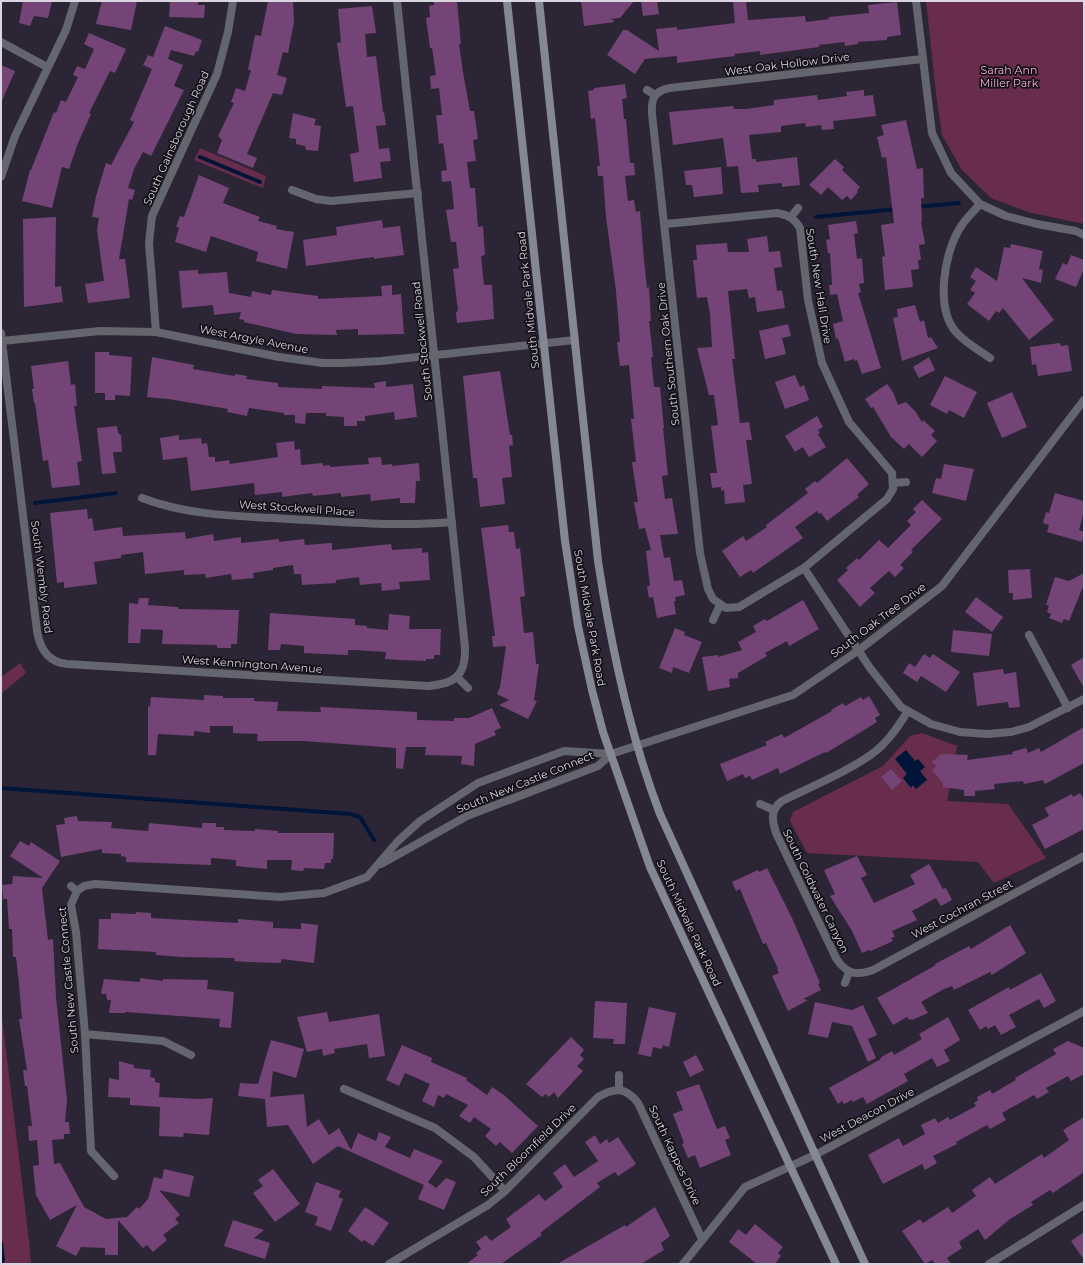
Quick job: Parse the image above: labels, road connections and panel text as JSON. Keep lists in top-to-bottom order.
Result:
{
  "streets": {
    "main road": ["South Midvale Park Road"],
    "street": [
      "West Oak Hollow Drive",
      "South Gainsborough Road",
      "South New Hall Drive",
      "West Argyle Avenue",
      "South Stockwell Road",
      "South Southern Oak Drive",
      "West Stockwell Place",
      "South Wembly Road",
      "South Oak Tree Drive",
      "West Kennington Avenue",
      "South New Castle Connect",
      "South Coldwater Canyon",
      "West Cochran Street",
      "West Deacon Drive",
      "South Bloomfield Drive",
      "South Kappes Drive"
    ]
  },
  "crossings": [
    ["West Oak Hollow Drive", "South Southern Oak Drive"],
    ["South Gainsborough Road", "West Argyle Avenue"],
    ["South Midvale Park Road", "West Argyle Avenue"],
    ["South Midvale Park Road", "South Oak Tree Drive"],
    ["South Midvale Park Road", "South New Castle Connect"],
    ["South Midvale Park Road", "West Deacon Drive"],
    ["West Argyle Avenue", "South Stockwell Road"],
    ["West Argyle Avenue", "South Wembly Road"],
    ["South Stockwell Road", "West Stockwell Place"],
    ["South Stockwell Road", "West Kennington Avenue"],
    ["South Wembly Road", "West Kennington Avenue"],
    ["South Oak Tree Drive", "South New Castle Connect"],
    ["South Coldwater Canyon", "West Cochran Street"],
    ["West Deacon Drive", "South Kappes Drive"],
    ["South Bloomfield Drive", "South Kappes Drive"]
  ],
  "parks": ["Sarah Ann Miller Park"]
}
